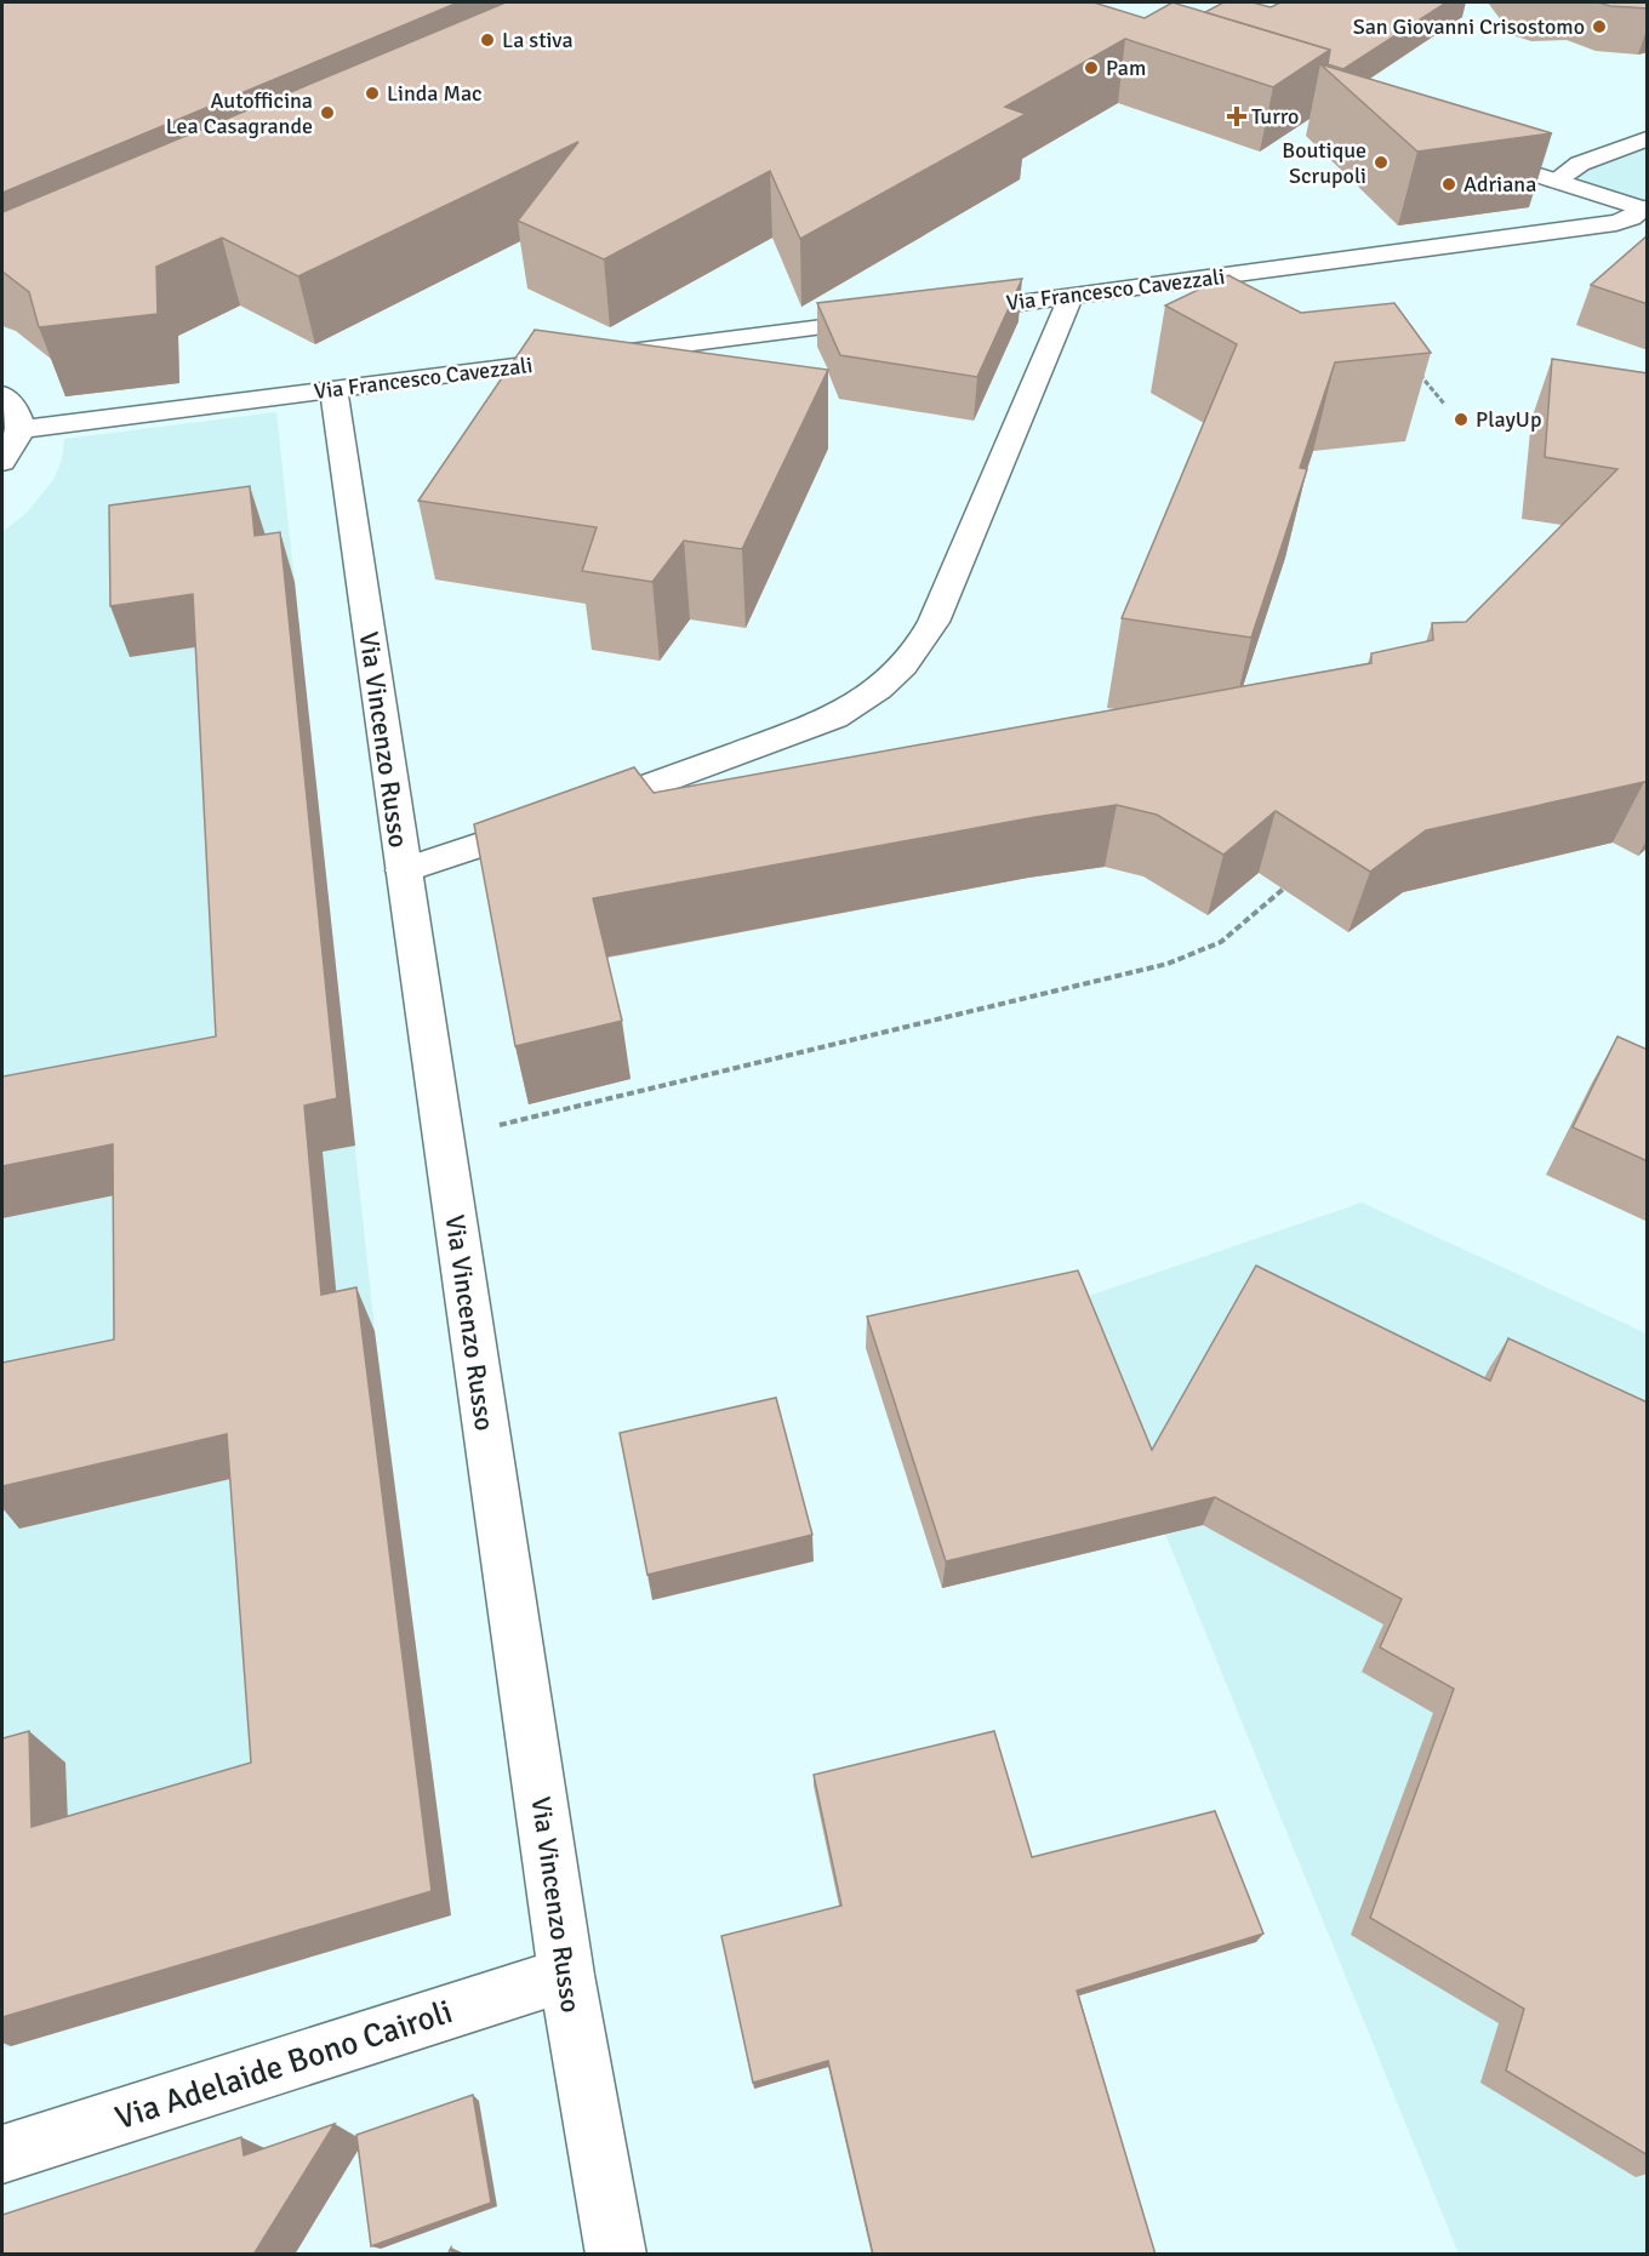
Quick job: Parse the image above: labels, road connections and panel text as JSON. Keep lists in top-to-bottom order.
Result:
{
  "streets": {
    "street": ["Via Francesco Cavezzali", "Via Vincenzo Russo", "Via Adelaide Bono Cairoli"]
  },
  "crossings": [
    ["Via Francesco Cavezzali", "Via Vincenzo Russo"],
    ["Via Vincenzo Russo", "Via Adelaide Bono Cairoli"]
  ],
  "places": {
    "other": [
      "San Giovanni Crisostomo",
      "La stiva",
      "Pam",
      "Linda Mac",
      "Autofficina Lea Casagrande",
      "Boutique Scrupoli",
      "Adriana",
      "PlayUp"
    ],
    "health": ["Turro"]
  }
}
